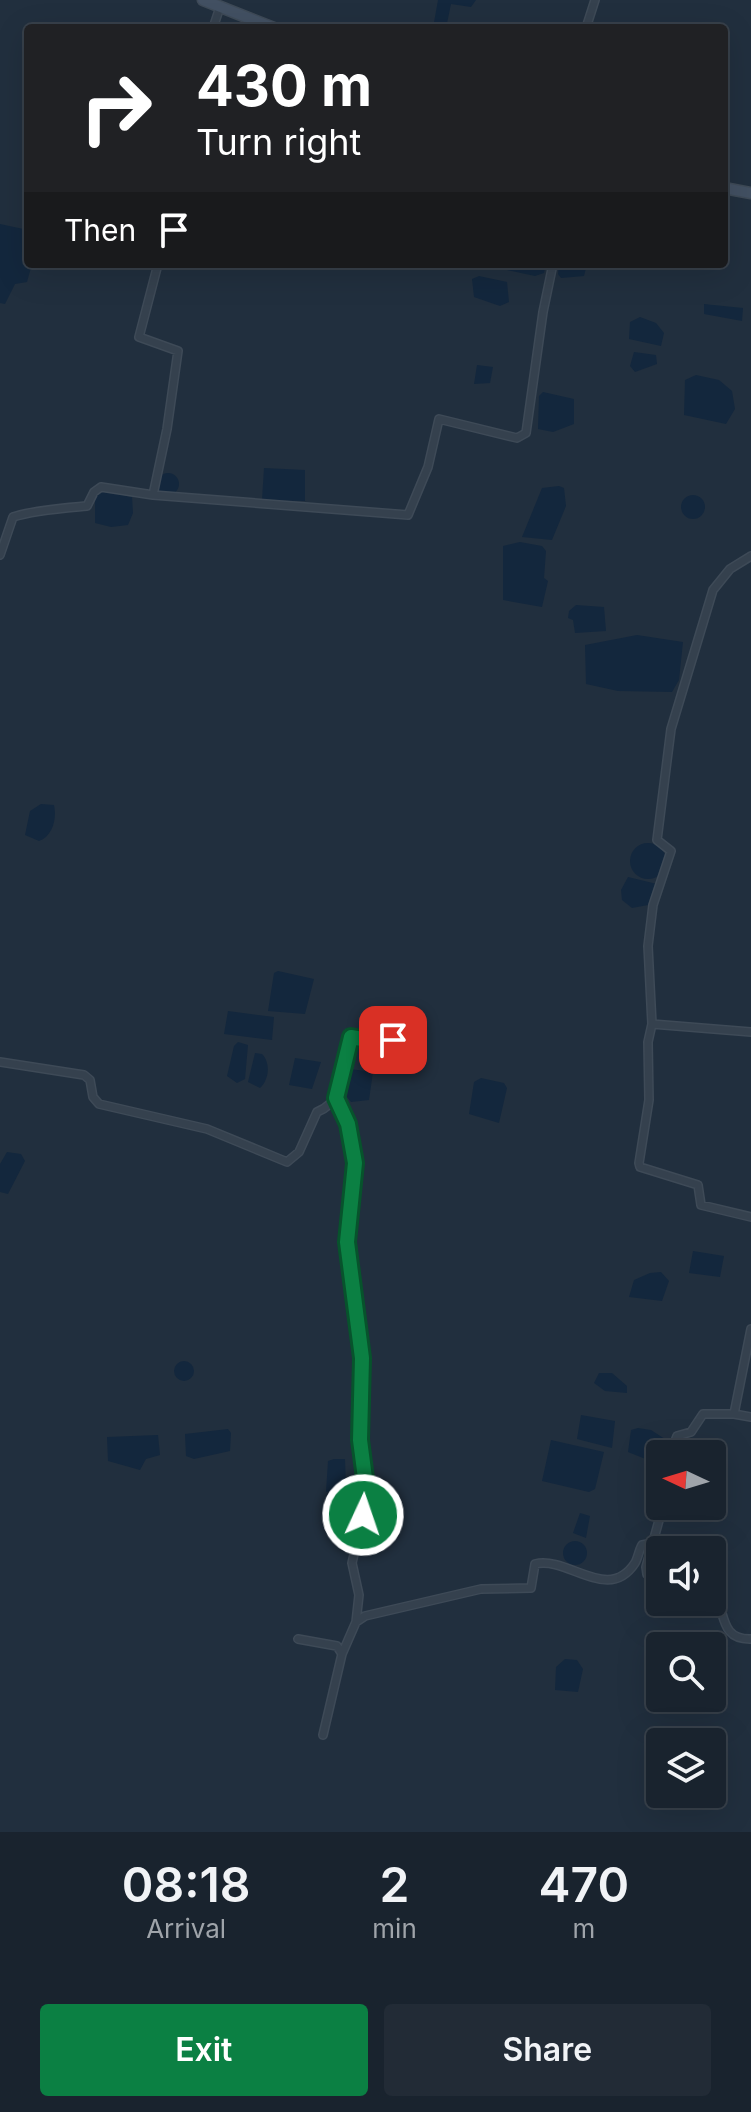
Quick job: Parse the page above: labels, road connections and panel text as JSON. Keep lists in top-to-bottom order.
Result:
{
  "north": "left",
  "page": {
    "turn": ["430 m", "Turn right"],
    "then": "Then",
    "eta": [
      "08:18",
      "Arrival",
      "2",
      "min",
      "470",
      "m"
    ],
    "buttons": ["Exit", "Share"]
  }
}
